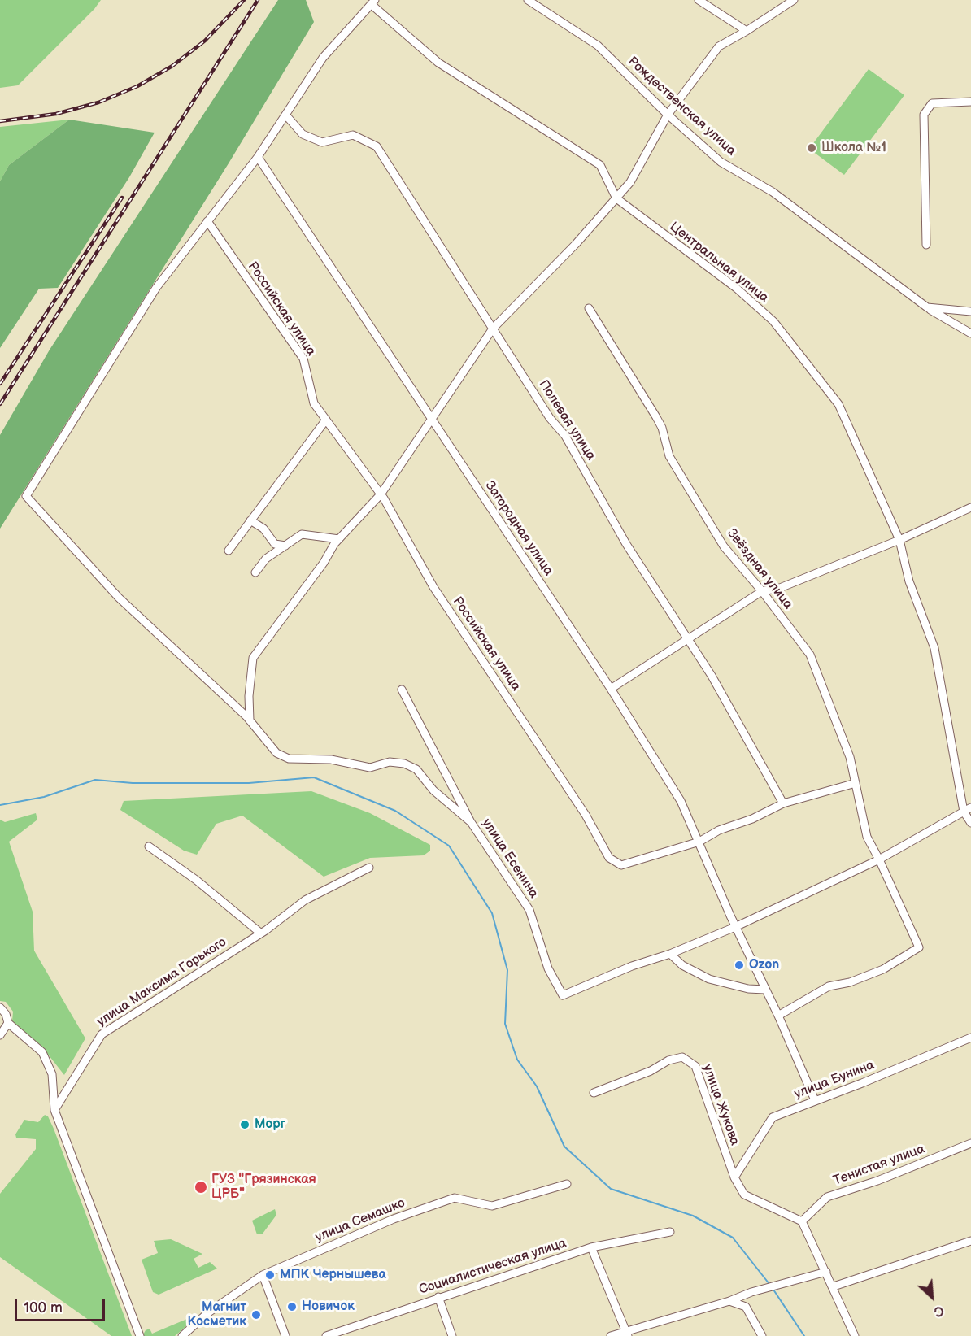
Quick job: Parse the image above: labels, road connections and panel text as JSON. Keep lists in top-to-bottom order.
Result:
{
  "streets": {
    "street": [
      "Рождественская улица",
      "Центральная улица",
      "Российская улица",
      "Полевая улица",
      "Загородная улица",
      "Звёздная улица",
      "улица Есенина",
      "улица Максима Горького",
      "улица Бунина",
      "улица Жукова",
      "Тенистая улица",
      "улица Семашко",
      "Социалистическая улица"
    ]
  },
  "crossings": [
    ["Центральная улица", "улица Есенина"],
    ["Российская улица", "Полевая улица"],
    ["Российская улица", "Загородная улица"],
    ["Российская улица", "Звёздная улица"],
    ["Загородная улица", "улица Есенина"],
    ["Звёздная улица", "улица Есенина"],
    ["улица Бунина", "улица Жукова"],
    ["улица Жукова", "Тенистая улица"]
  ],
  "places": [
    "Школа №1",
    "Ozon",
    "Морг",
    "ГУЗ \"Грязинская ЦРБ\"",
    "МПК Чернышева",
    "Новичок",
    "Магнит Косметик"
  ],
  "scale_bar": "100 m",
  "north": "bottom right"
}
